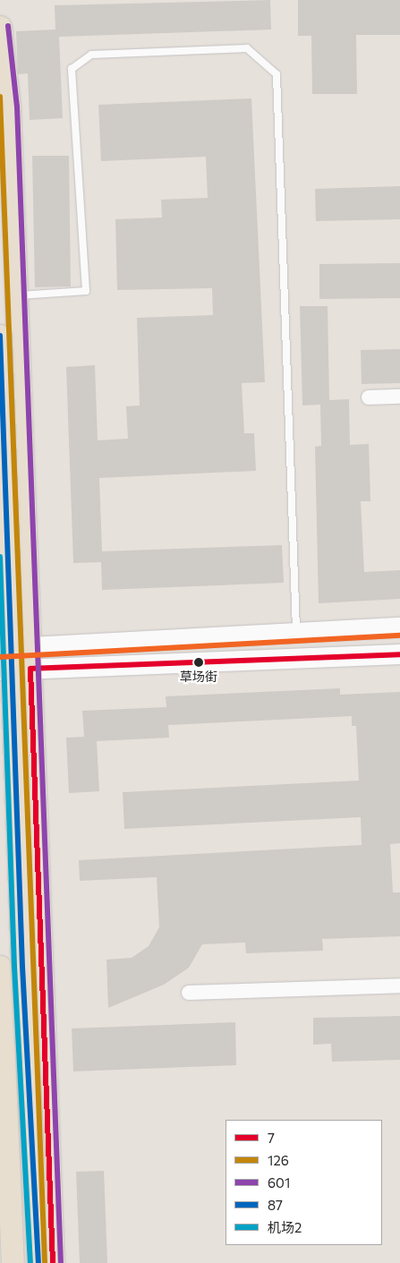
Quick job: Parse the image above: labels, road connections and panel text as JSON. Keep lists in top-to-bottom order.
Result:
{
  "places": ["草场街"],
  "lines": [
    "transit line 601",
    "transit line 126",
    "transit line 87",
    "transit line 机场2",
    "transit line 7"
  ],
  "legend": [
    "7",
    "126",
    "601",
    "87",
    "机场2"
  ]
}
